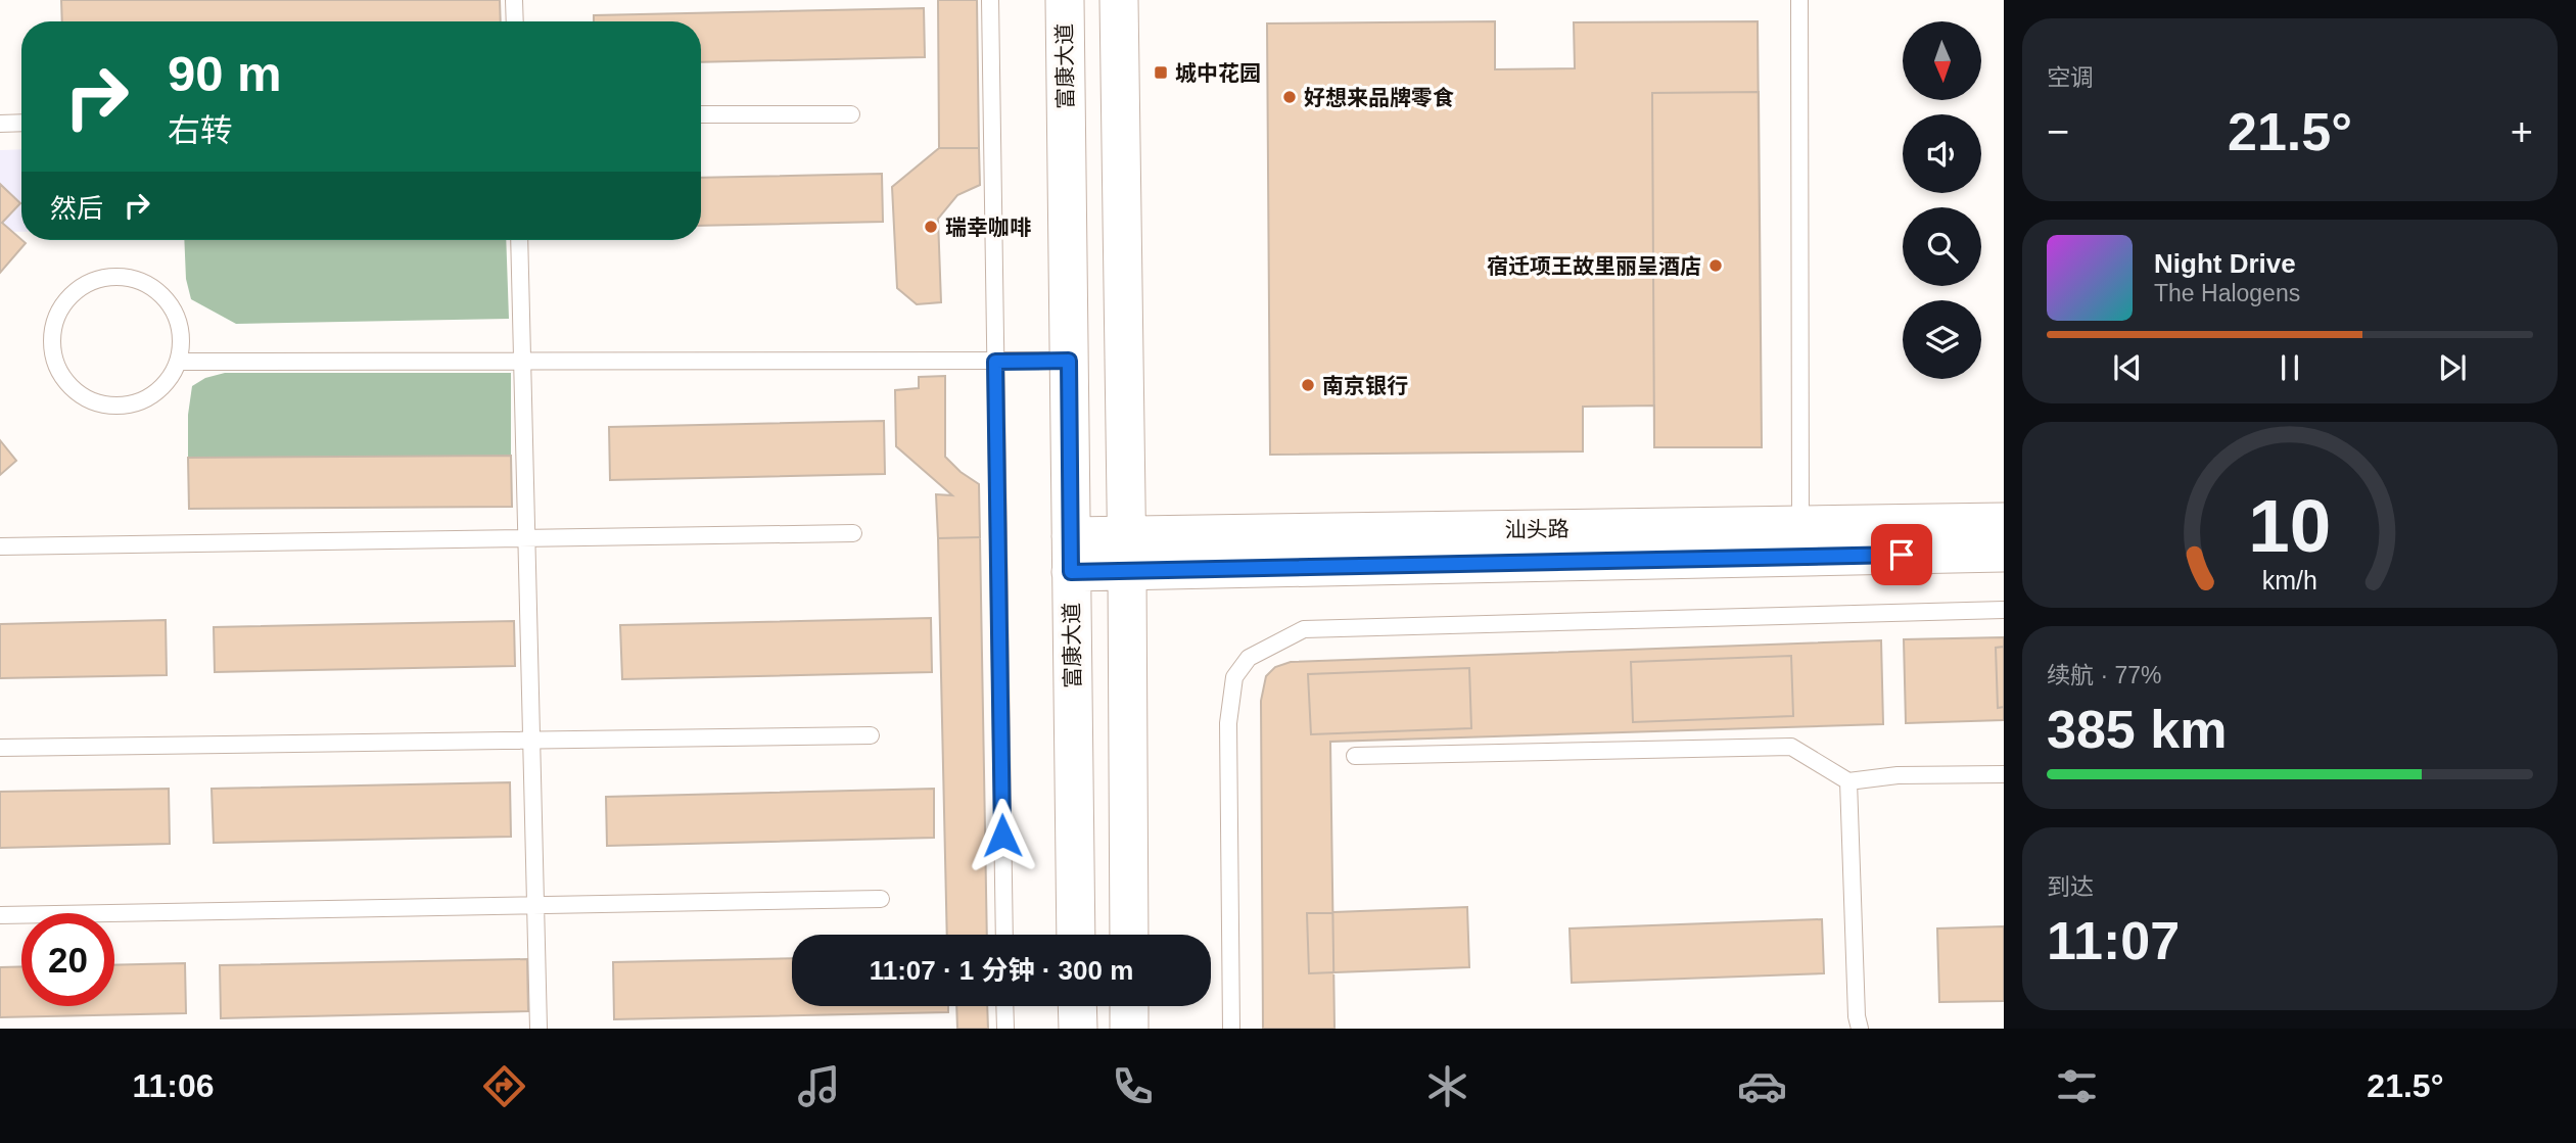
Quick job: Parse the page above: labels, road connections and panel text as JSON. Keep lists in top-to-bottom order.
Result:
{
  "streets": {
    "street": ["富康大道", "汕头路"]
  },
  "crossings": [
    ["富康大道", "汕头路"]
  ],
  "places": {
    "transit": ["城中花园"],
    "other": [
      "好想来品牌零食",
      "瑞幸咖啡",
      "宿迁项王故里丽呈酒店",
      "南京银行"
    ]
  },
  "north": "bottom",
  "page": {
    "tile": [
      "空调",
      ["续航 · 77%", "385 km"],
      ["到达", "11:07"]
    ],
    "turn": ["90 m", "右转"],
    "heat": ["−", "21.5°", "+"],
    "then": "然后",
    "song": ["Night Drive", "The Halogens"],
    "limit": "20",
    "trip": "11:07 · 1 分钟 · 300 m",
    "tabs": ["11:06", "21.5°"],
    "gauge": ["10", "km/h"]
  }
}
